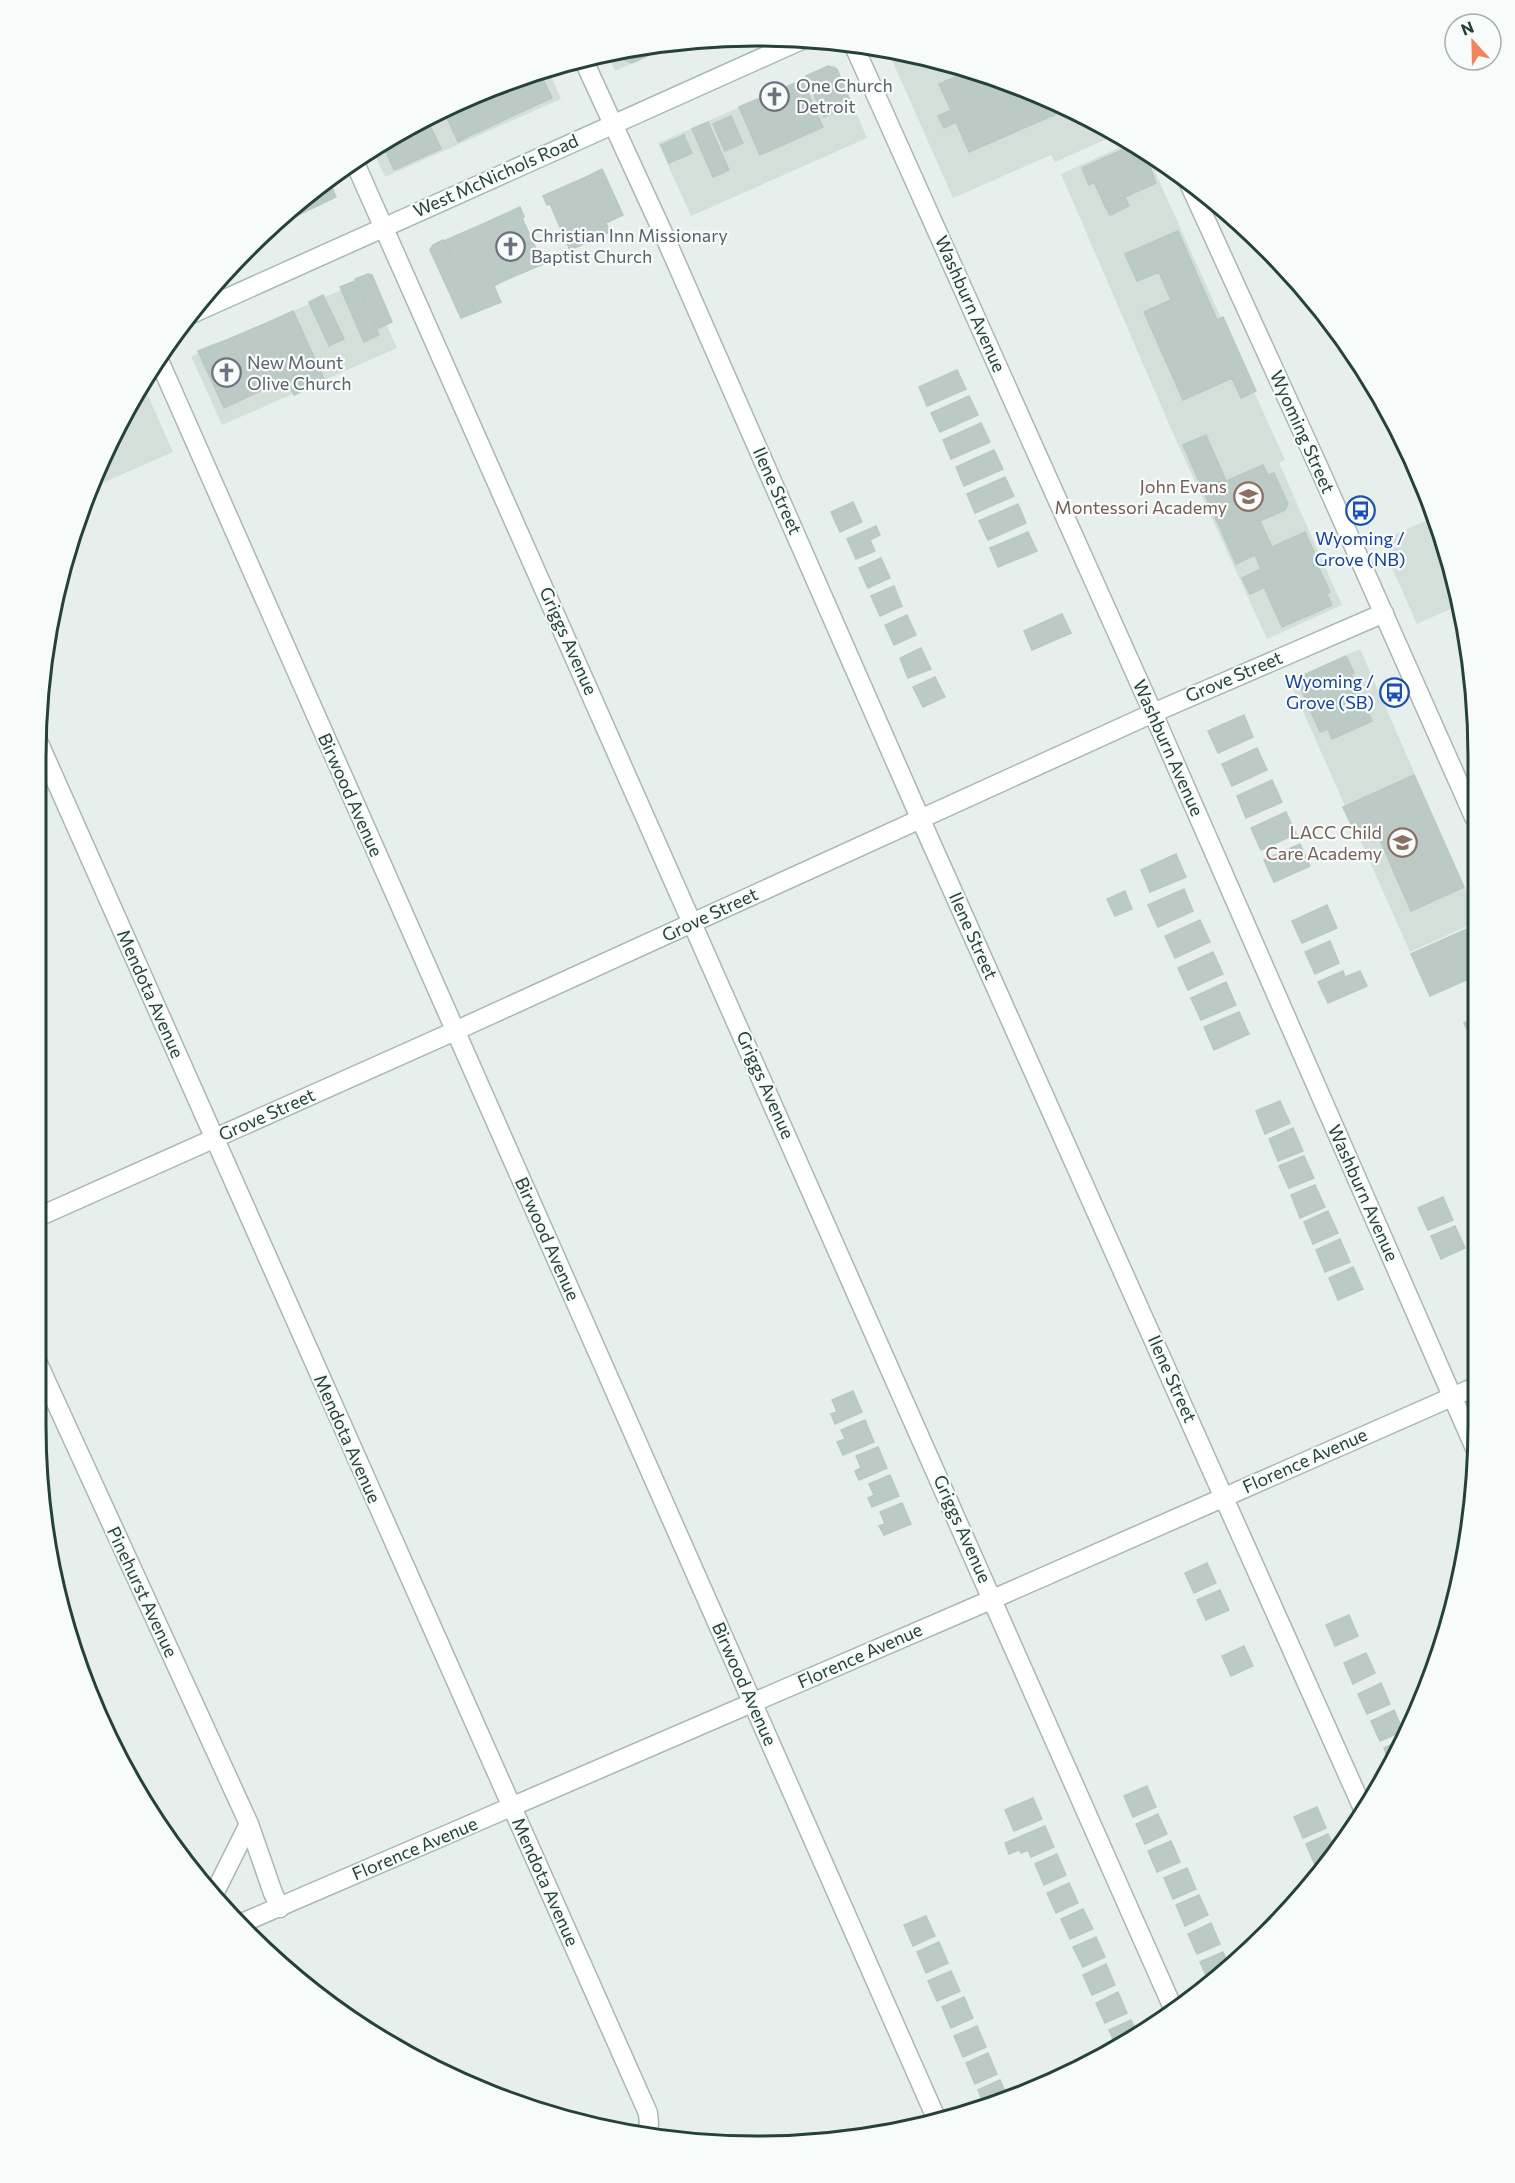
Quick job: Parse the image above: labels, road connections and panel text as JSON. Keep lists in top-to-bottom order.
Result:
{
  "streets": {
    "street": [
      "West McNichols Road",
      "Washburn Avenue",
      "Wyoming Street",
      "Ilene Street",
      "Griggs Avenue",
      "Grove Street",
      "Birwood Avenue",
      "Mendota Avenue",
      "Florence Avenue",
      "Pinehurst Avenue"
    ]
  },
  "crossings": [
    ["West McNichols Road", "Ilene Street"],
    ["West McNichols Road", "Griggs Avenue"],
    ["Washburn Avenue", "Grove Street"],
    ["Washburn Avenue", "Florence Avenue"],
    ["Wyoming Street", "Grove Street"],
    ["Ilene Street", "Grove Street"],
    ["Ilene Street", "Florence Avenue"],
    ["Griggs Avenue", "Grove Street"],
    ["Griggs Avenue", "Florence Avenue"],
    ["Grove Street", "Birwood Avenue"],
    ["Grove Street", "Mendota Avenue"],
    ["Birwood Avenue", "Florence Avenue"],
    ["Mendota Avenue", "Florence Avenue"],
    ["Florence Avenue", "Pinehurst Avenue"]
  ],
  "places": {
    "church": ["One Church Detroit", "Christian Inn Missionary Baptist Church", "New Mount Olive Church"],
    "school or university": ["John Evans Montessori Academy", "LACC Child Care Academy"],
    "bus stop": ["Wyoming / Grove (NB)", "Wyoming / Grove (SB)"]
  },
  "north": "top"
}
